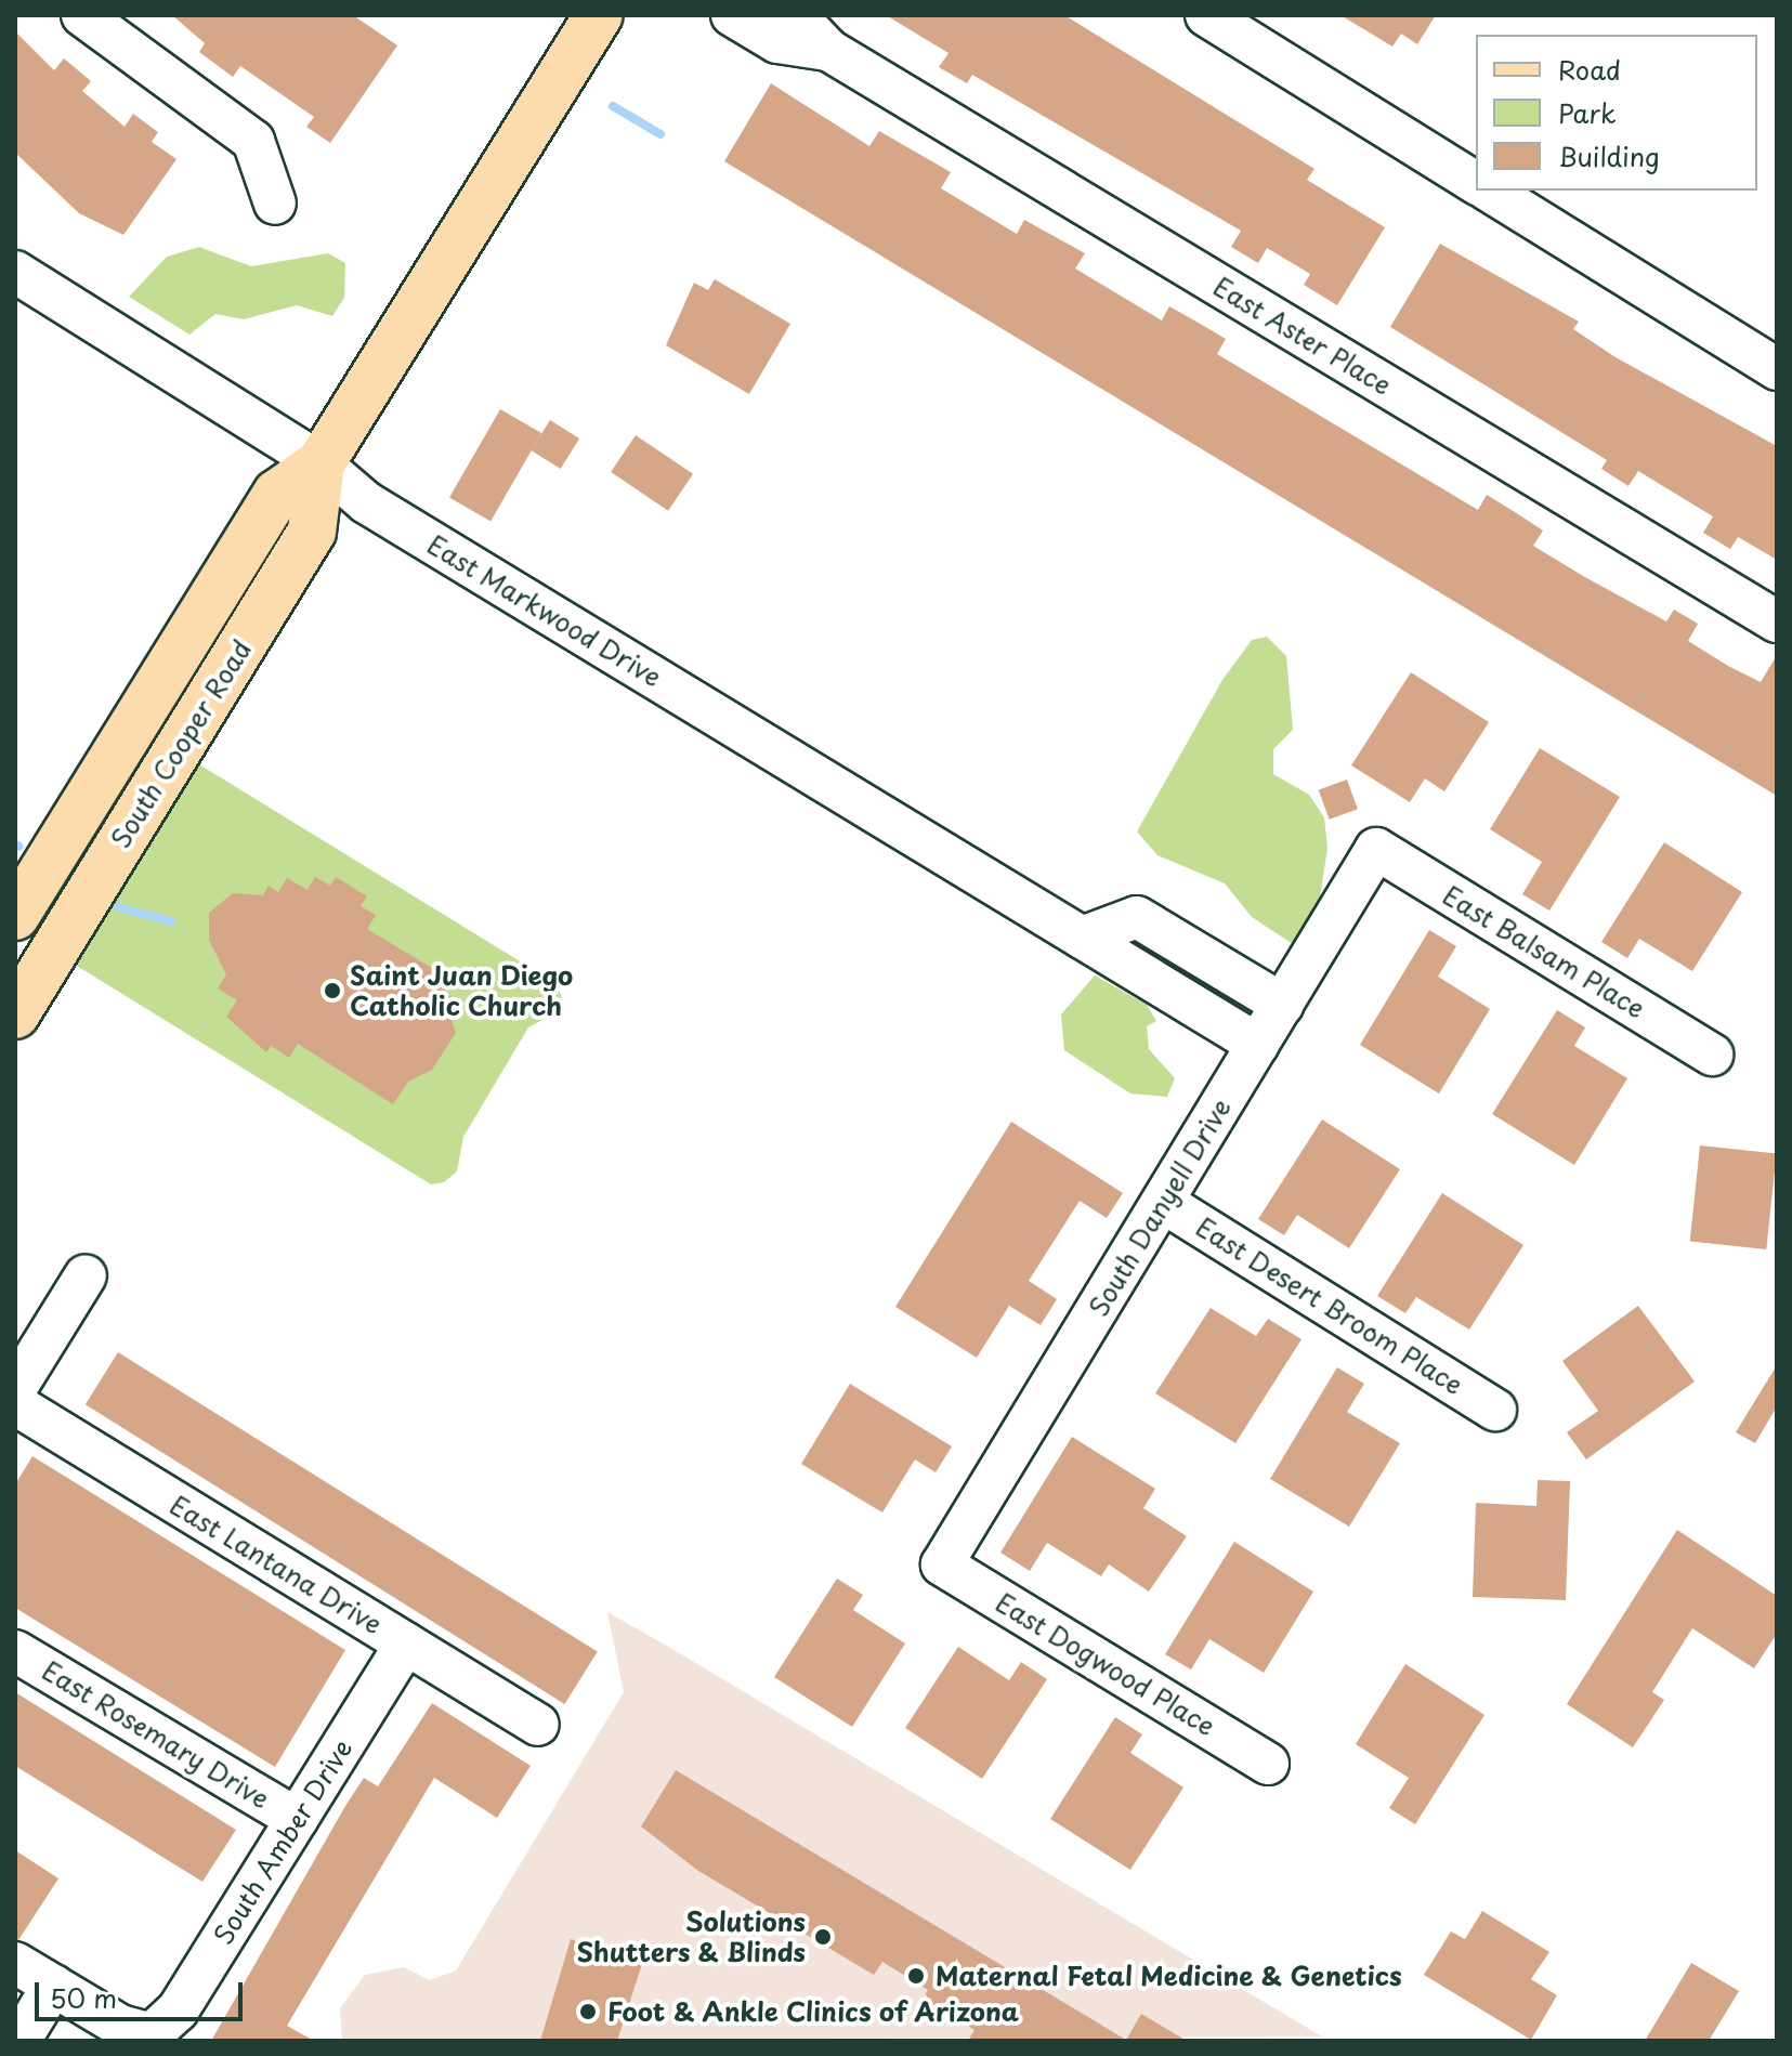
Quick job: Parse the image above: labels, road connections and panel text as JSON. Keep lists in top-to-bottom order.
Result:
{
  "streets": {
    "main road": ["South Cooper Road"],
    "street": [
      "East Aster Place",
      "East Markwood Drive",
      "East Balsam Place",
      "South Danyell Drive",
      "East Desert Broom Place",
      "East Lantana Drive",
      "East Dogwood Place",
      "East Rosemary Drive",
      "South Amber Drive"
    ]
  },
  "crossings": [
    ["East Markwood Drive", "South Cooper Road"],
    ["East Markwood Drive", "South Danyell Drive"],
    ["East Balsam Place", "South Danyell Drive"],
    ["South Danyell Drive", "East Desert Broom Place"],
    ["South Danyell Drive", "East Dogwood Place"],
    ["East Lantana Drive", "South Amber Drive"],
    ["East Rosemary Drive", "South Amber Drive"]
  ],
  "places": [
    "Saint Juan Diego Catholic Church",
    "Solutions Shutters & Blinds",
    "Maternal Fetal Medicine & Genetics",
    "Foot & Ankle Clinics of Arizona"
  ],
  "legend": ["Road", "Park", "Building"],
  "scale_bar": "50 m"
}
